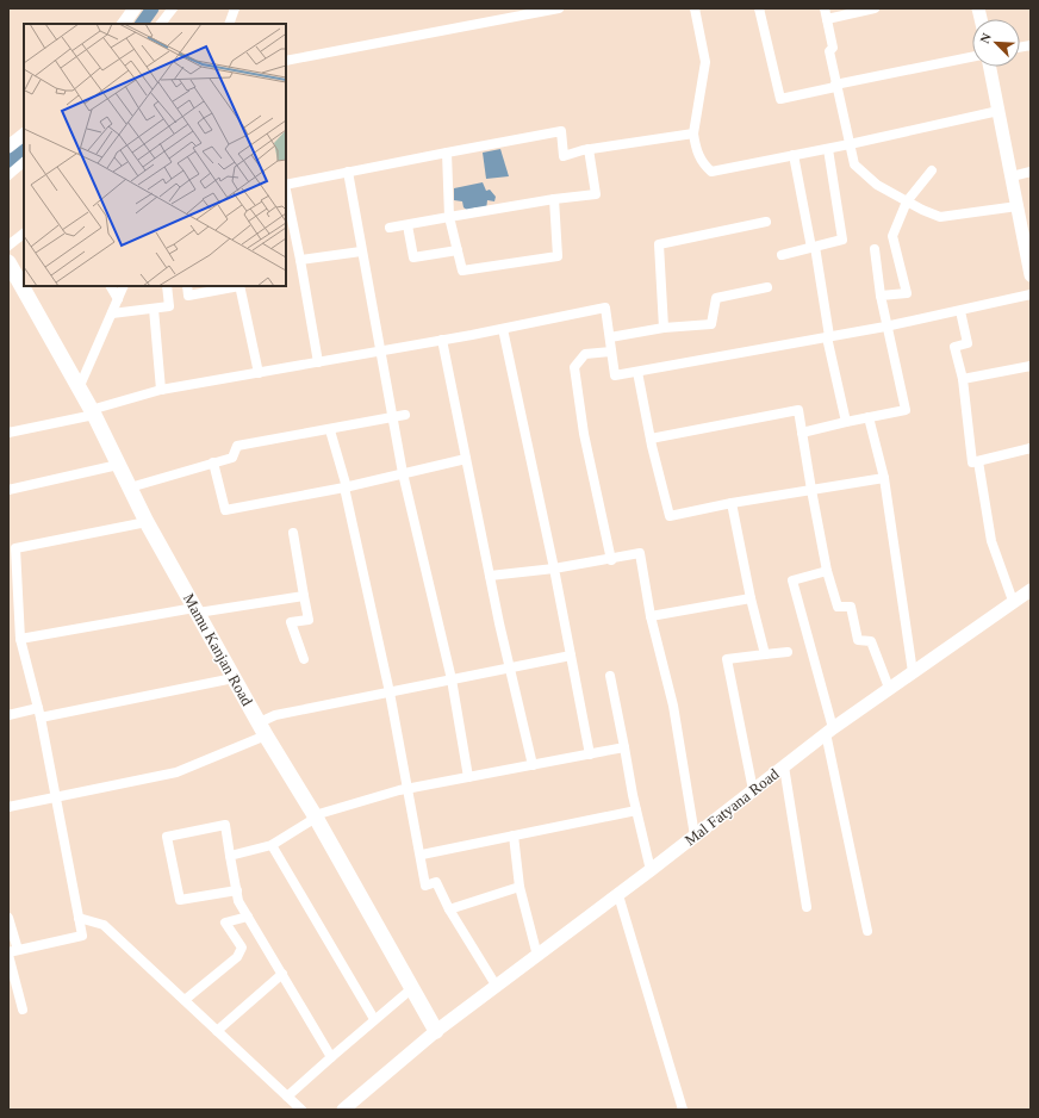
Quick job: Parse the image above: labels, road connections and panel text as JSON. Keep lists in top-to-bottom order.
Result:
{
  "streets": {
    "main road": ["Mamu Kanjan Road", "Mal Fatyana Road"]
  },
  "crossings": [
    ["Mamu Kanjan Road", "Mal Fatyana Road"]
  ],
  "north": "top left"
}
